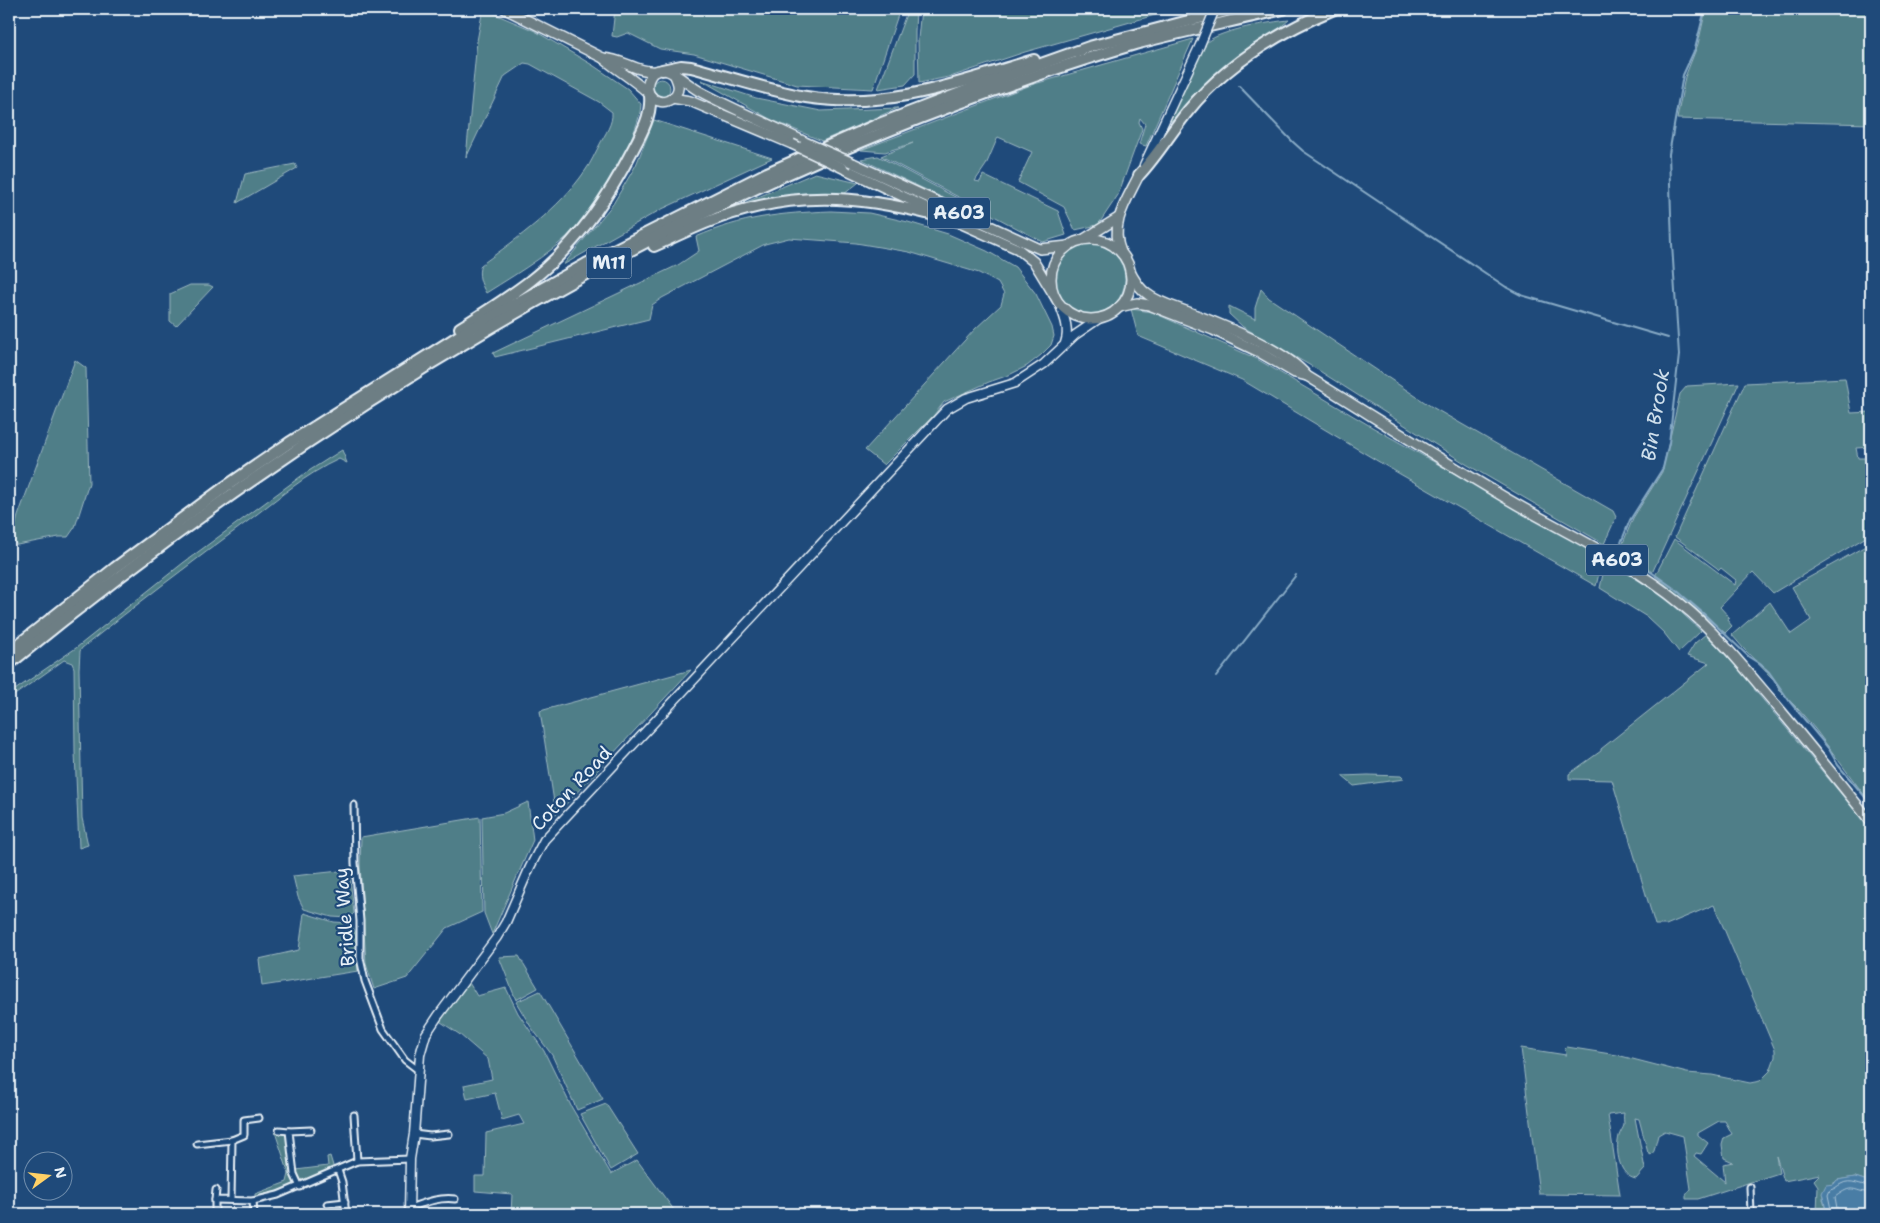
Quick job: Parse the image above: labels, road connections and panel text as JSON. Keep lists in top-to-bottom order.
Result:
{
  "streets": {
    "highway": ["M11"],
    "main road": ["A603"],
    "street": ["Coton Road", "Bridle Way"]
  },
  "crossings": [
    ["A603", "Coton Road"],
    ["Coton Road", "Bridle Way"]
  ],
  "water": ["Bin Brook"],
  "north": "right"
}
